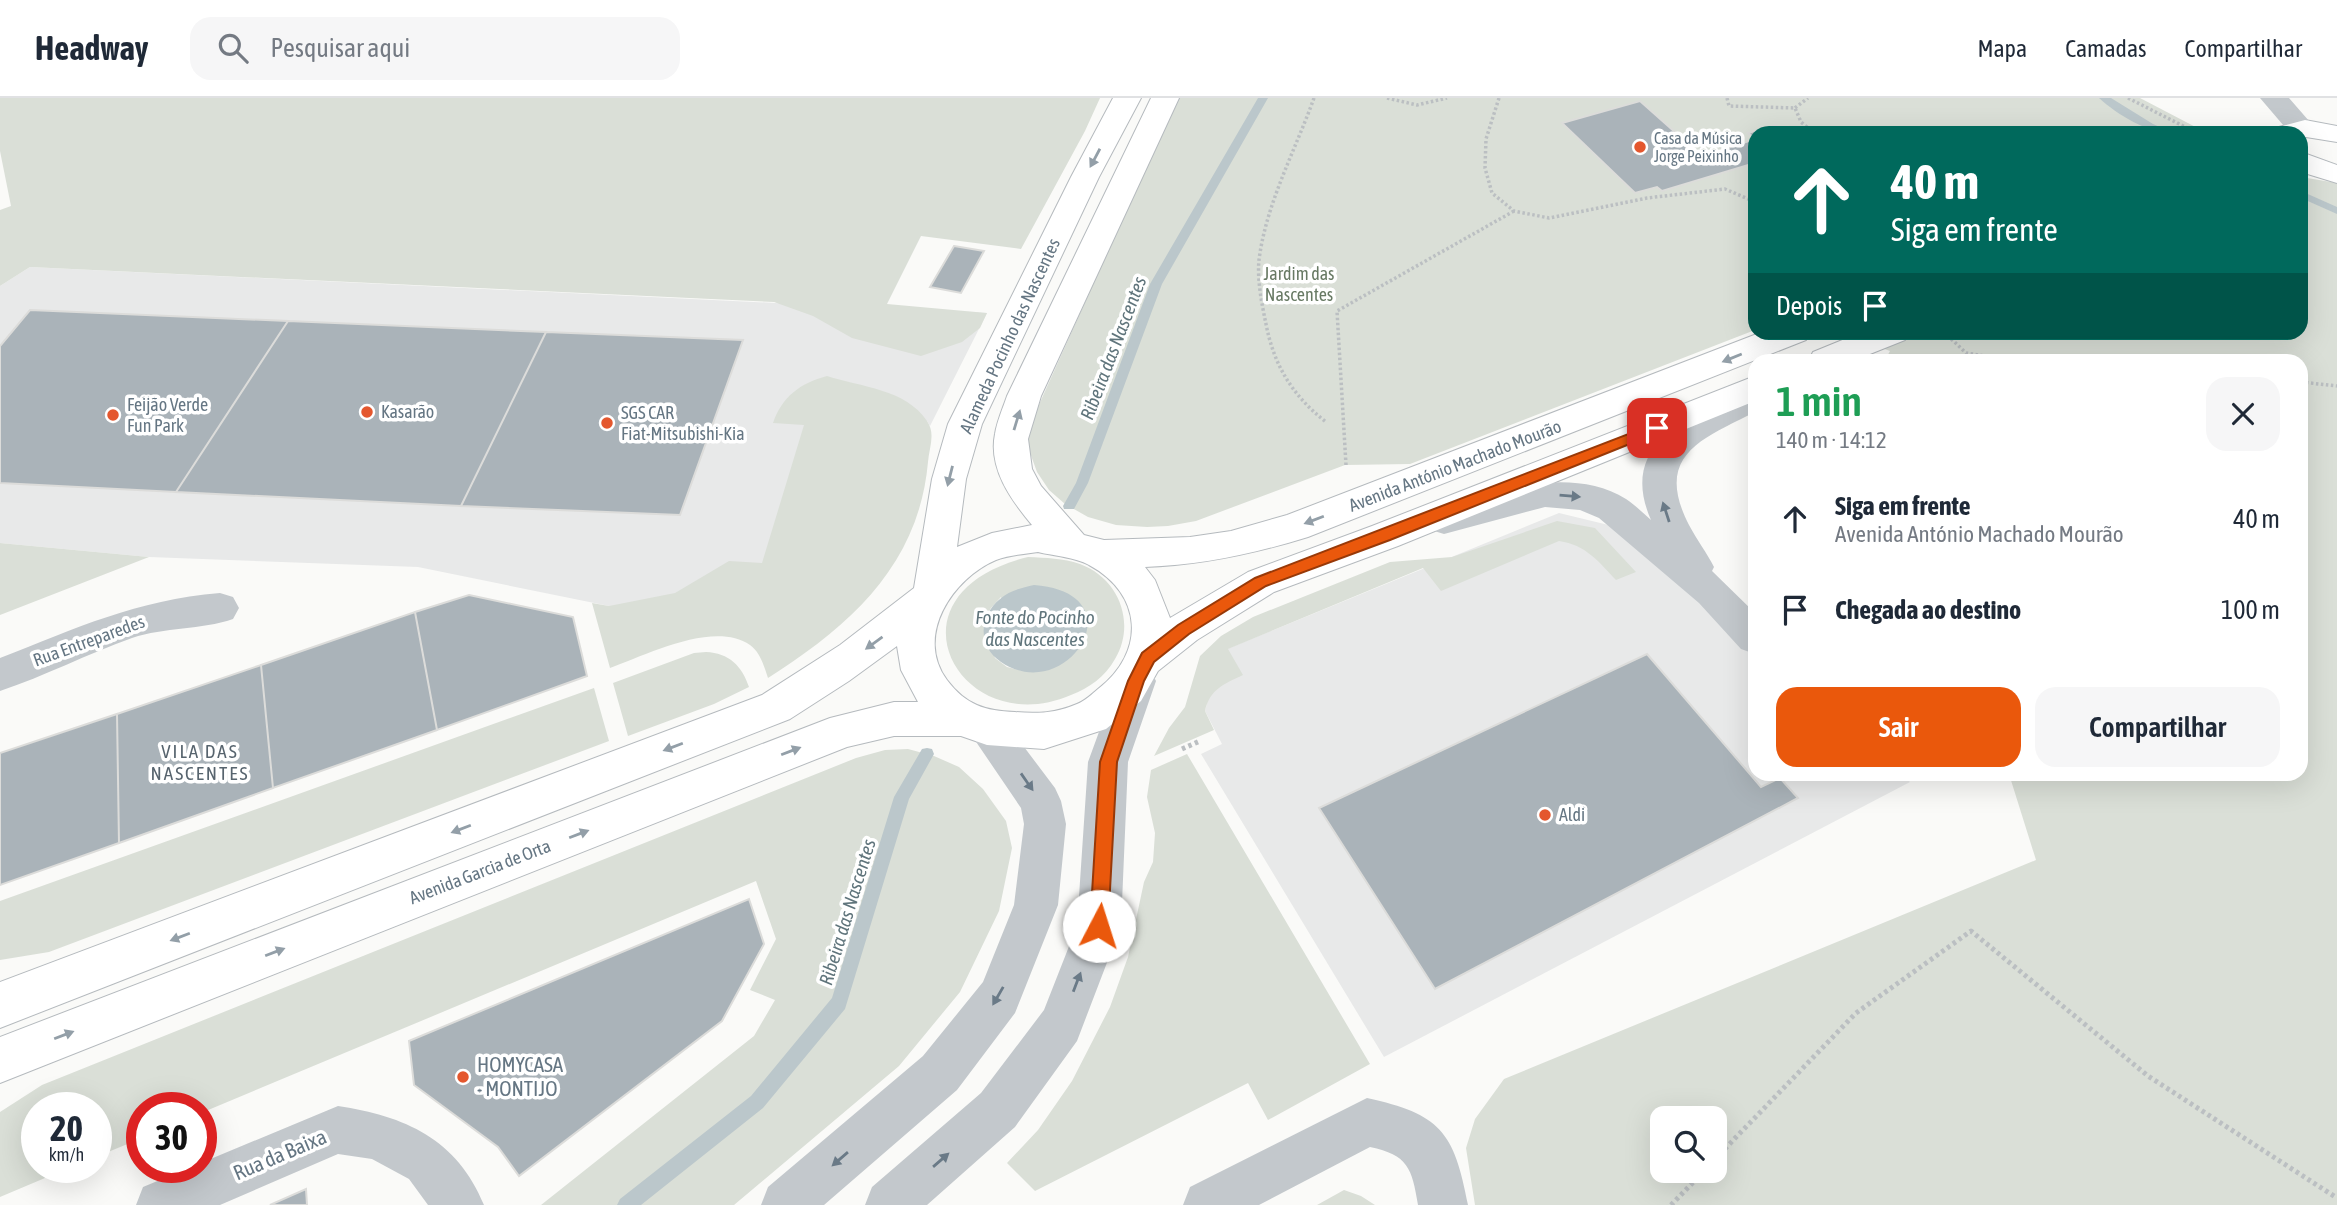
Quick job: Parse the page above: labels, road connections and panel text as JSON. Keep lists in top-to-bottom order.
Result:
{
  "streets": {
    "main road": ["Alameda Pocinho das Nascentes", "Avenida António Machado Mourão", "Avenida Garcia de Orta"],
    "street": ["Rua Entreparedes", "Rua da Baixa"]
  },
  "crossings": [
    ["Alameda Pocinho das Nascentes", "Avenida António Machado Mourão"],
    ["Alameda Pocinho das Nascentes", "Avenida Garcia de Orta"],
    ["Avenida António Machado Mourão", "Avenida Garcia de Orta"]
  ],
  "districts": ["VILA DAS NASCENTES"],
  "water": ["Ribeira das Nascentes", "Fonte do Pocinho das Nascentes"],
  "parks": ["Jardim das Nascentes"],
  "places": [
    "Casa da Música Jorge Peixinho",
    "Kasarão",
    "Feijão Verde Fun Park",
    "SGS CAR Fiat-Mitsubishi-Kia",
    "Aldi",
    "HOMYCASA - MONTIJO"
  ],
  "page": {
    "header": "Headway",
    "search": "Pesquisar aqui",
    "nav": ["Mapa", "Camadas", "Compartilhar"],
    "turn": ["40 m", "Siga em frente"],
    "then": "Depois",
    "heading": ["1 min", "140 m · 14:12"],
    "list": [
      {
        "name": "Siga em frente",
        "note": "Avenida António Machado Mourão",
        "value": "40 m"
      },
      {
        "name": "Chegada ao destino",
        "value": "100 m"
      }
    ],
    "buttons": ["Sair", "Compartilhar"],
    "speed": "20 km/h",
    "limit": "30"
  }
}
